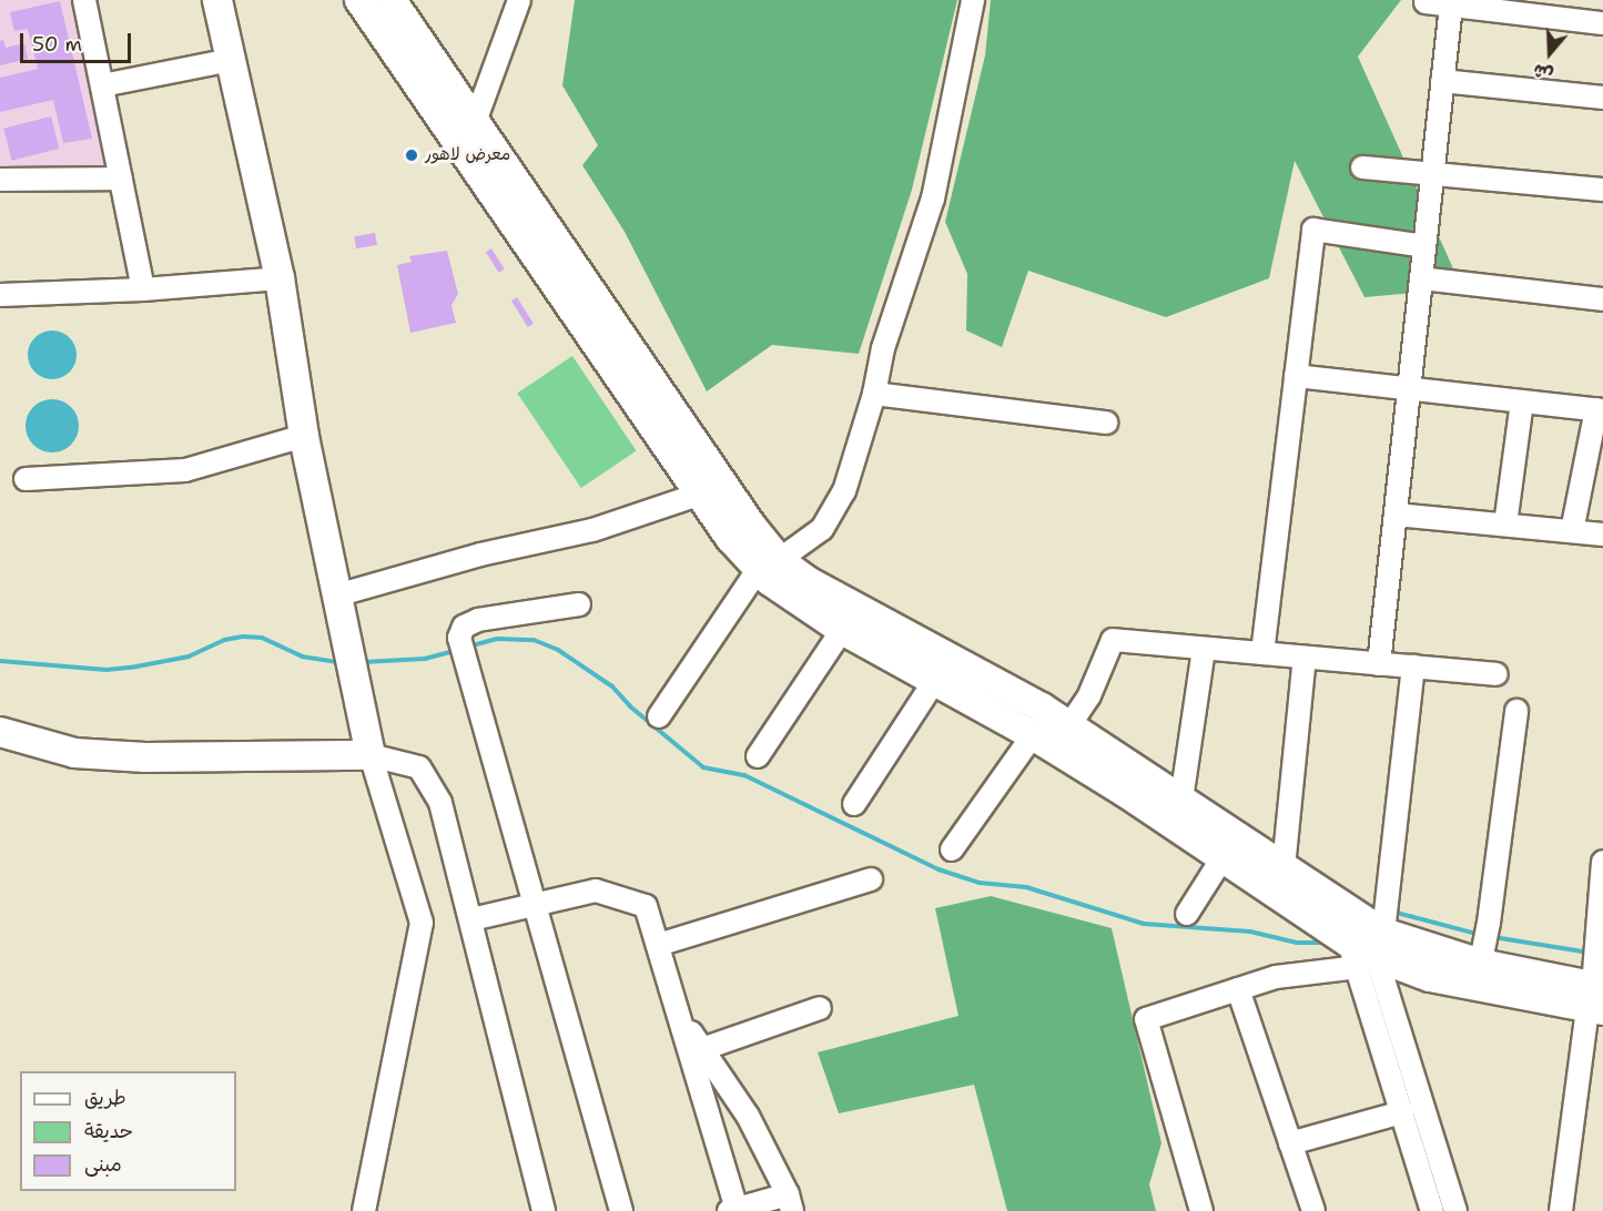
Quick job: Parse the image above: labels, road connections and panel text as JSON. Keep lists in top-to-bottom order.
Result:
{
  "places": ["معرض لاهور"],
  "legend": ["طريق", "حديقة", "مبنى"],
  "scale_bar": "50 m",
  "north": "bottom"
}
